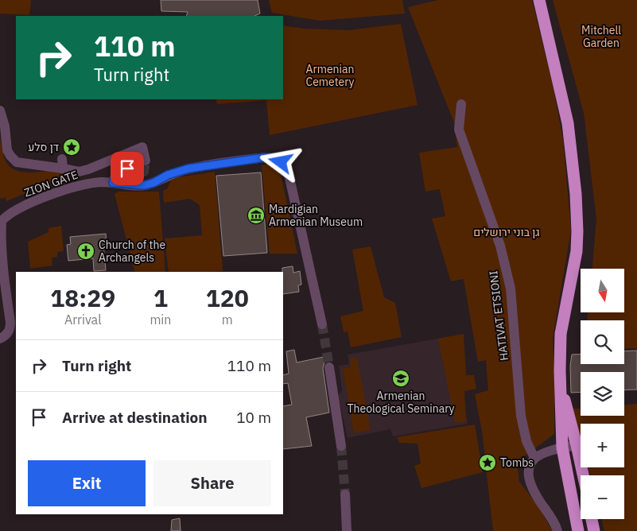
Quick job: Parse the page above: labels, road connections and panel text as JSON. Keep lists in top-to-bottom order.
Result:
{
  "streets": {
    "street": ["ZION GATE", "HATIVAT ETSIONI"]
  },
  "parks": ["Mitchell Garden", "Armenian Cemetery", "גן בוני ירושלים"],
  "places": {
    "place": ["דן סלע", "Tombs"],
    "museum": ["Mardigian Armenian Museum"],
    "church": ["Church of the Archangels"],
    "school or university": ["Armenian Theological Seminary"]
  },
  "north": "bottom",
  "page": {
    "turn": ["110 m", "Turn right"],
    "map_buttons": ["+", "−"],
    "eta": [
      "18:29",
      "Arrival",
      "1",
      "min",
      "120",
      "m"
    ],
    "list": [
      {
        "name": "Turn right",
        "value": "110 m"
      },
      {
        "name": "Arrive at destination",
        "value": "10 m"
      }
    ],
    "buttons": ["Exit", "Share"]
  }
}
